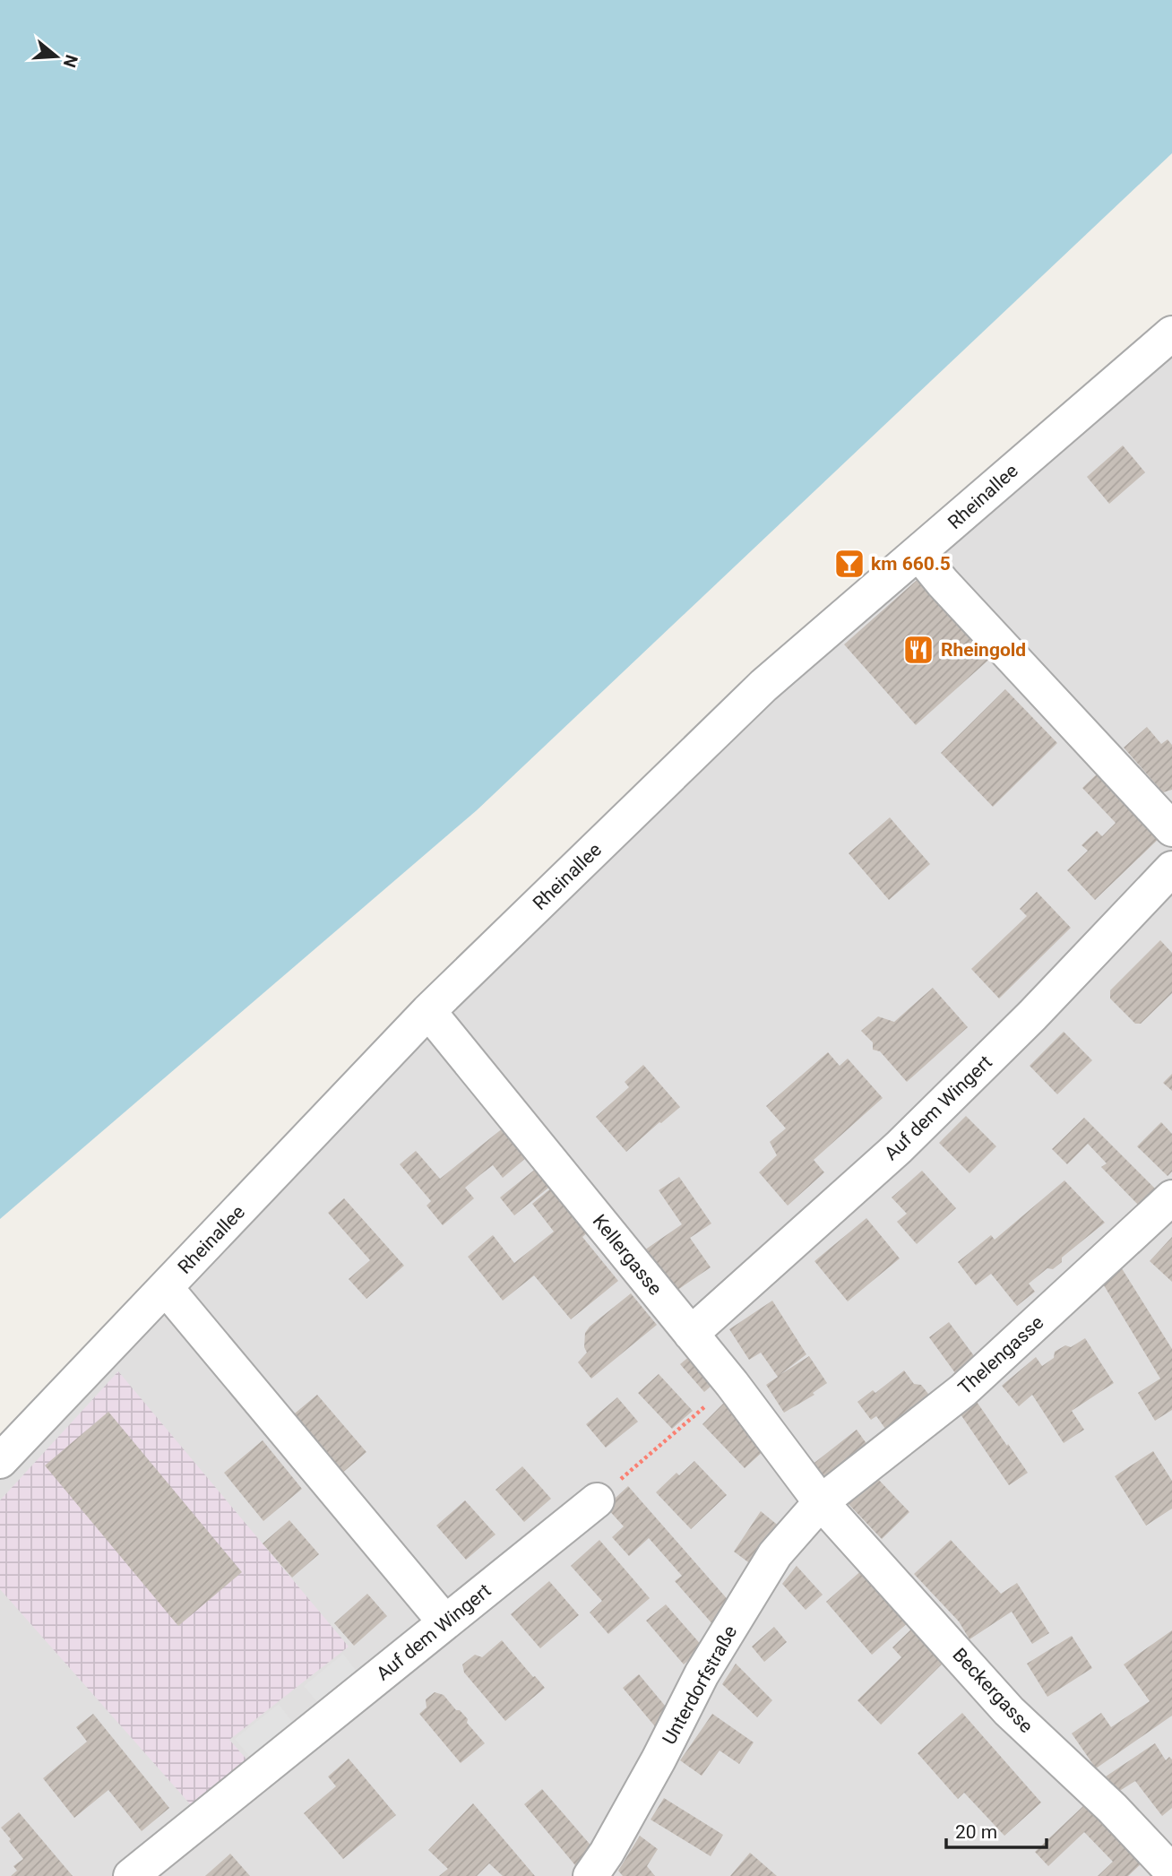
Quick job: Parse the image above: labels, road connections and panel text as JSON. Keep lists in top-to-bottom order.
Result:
{
  "streets": {
    "street": [
      "Rheinallee",
      "Auf dem Wingert",
      "Kellergasse",
      "Thelengasse",
      "Unterdorfstraße",
      "Beckergasse"
    ]
  },
  "crossings": [
    ["Rheinallee", "Kellergasse"],
    ["Auf dem Wingert", "Kellergasse"],
    ["Kellergasse", "Thelengasse"],
    ["Kellergasse", "Unterdorfstraße"],
    ["Kellergasse", "Beckergasse"],
    ["Thelengasse", "Unterdorfstraße"],
    ["Thelengasse", "Beckergasse"],
    ["Unterdorfstraße", "Beckergasse"]
  ],
  "places": {
    "bar": ["km 660.5"],
    "restaurant": ["Rheingold"]
  },
  "scale_bar": "20 m",
  "north": "right"
}
